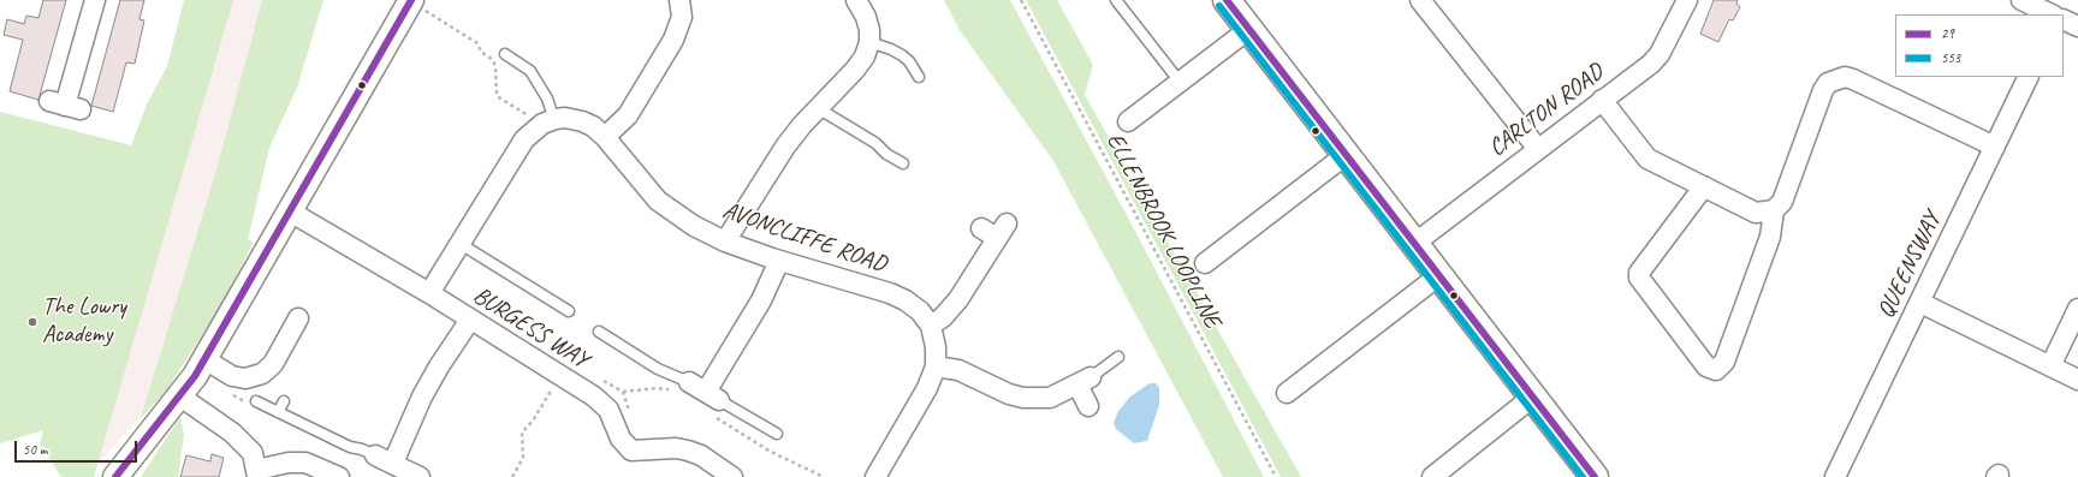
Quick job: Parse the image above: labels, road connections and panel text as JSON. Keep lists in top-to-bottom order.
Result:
{
  "streets": {
    "street": [
      "CARLTON ROAD",
      "AVONCLIFFE ROAD",
      "QUEENSWAY",
      "BURGESS WAY"
    ],
    "path": ["ELLENBROOK LOOPLINE"]
  },
  "places": ["The Lowry Academy"],
  "lines": ["transit line 29", "transit line 553"],
  "legend": ["29", "553"],
  "scale_bar": "50 m"
}
